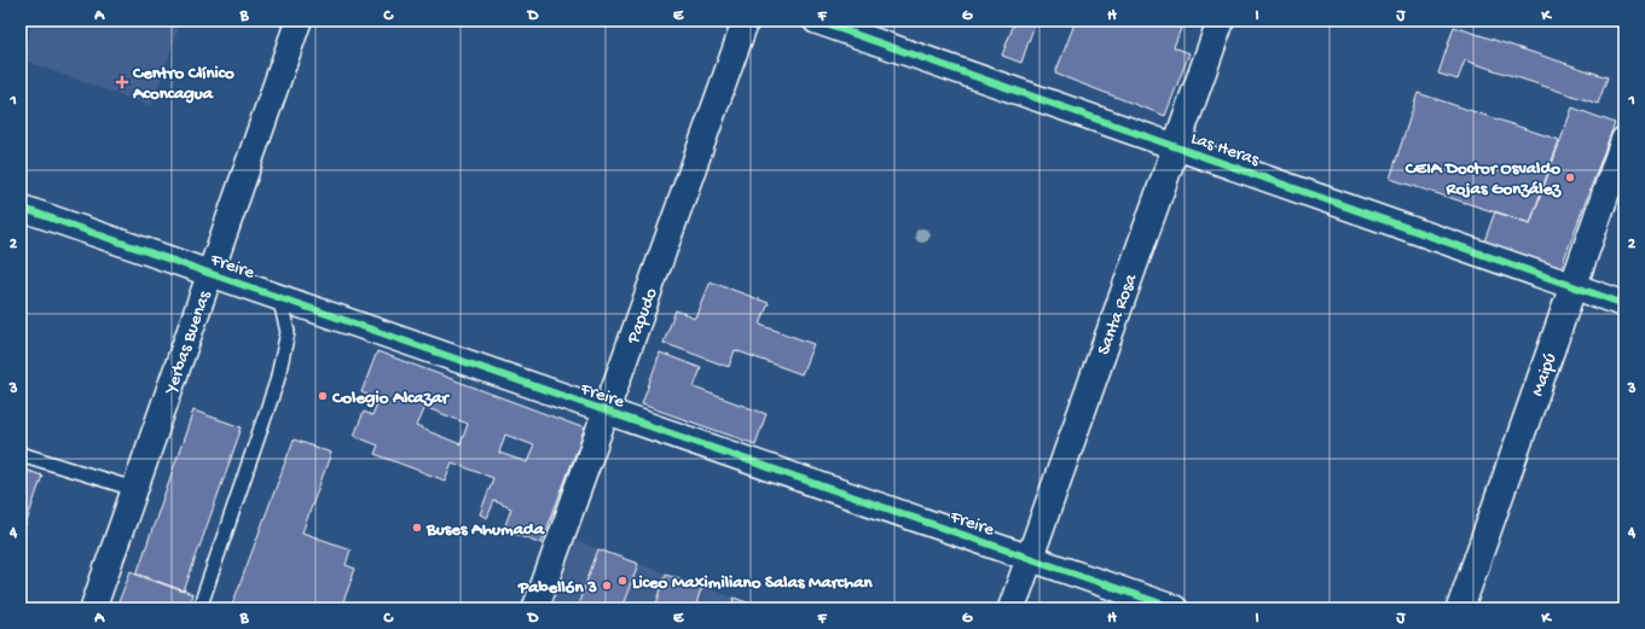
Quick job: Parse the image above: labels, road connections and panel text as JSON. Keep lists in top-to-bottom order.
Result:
{
  "streets": {
    "main road": ["Santa Rosa", "Maipú"],
    "street": [
      "Las Heras",
      "Freire",
      "Papudo",
      "Yerbas Buenas"
    ]
  },
  "crossings": [
    ["Las Heras", "Santa Rosa"],
    ["Las Heras", "Maipú"],
    ["Freire", "Santa Rosa"],
    ["Freire", "Papudo"],
    ["Freire", "Yerbas Buenas"]
  ],
  "places": {
    "health": ["Centro Clínico Aconcagua"],
    "other": [
      "CEIA Doctor Osvaldo Rojas González",
      "Colegio Alcazar",
      "Buses Ahumada",
      "Liceo Maximiliano Salas Marchan",
      "Pabellón 3"
    ]
  },
  "grid": {
    "columns": [
      "A",
      "B",
      "C",
      "D",
      "E",
      "F",
      "G",
      "H",
      "I",
      "J",
      "K"
    ],
    "rows": [
      "1",
      "2",
      "3",
      "4"
    ]
  }
}
